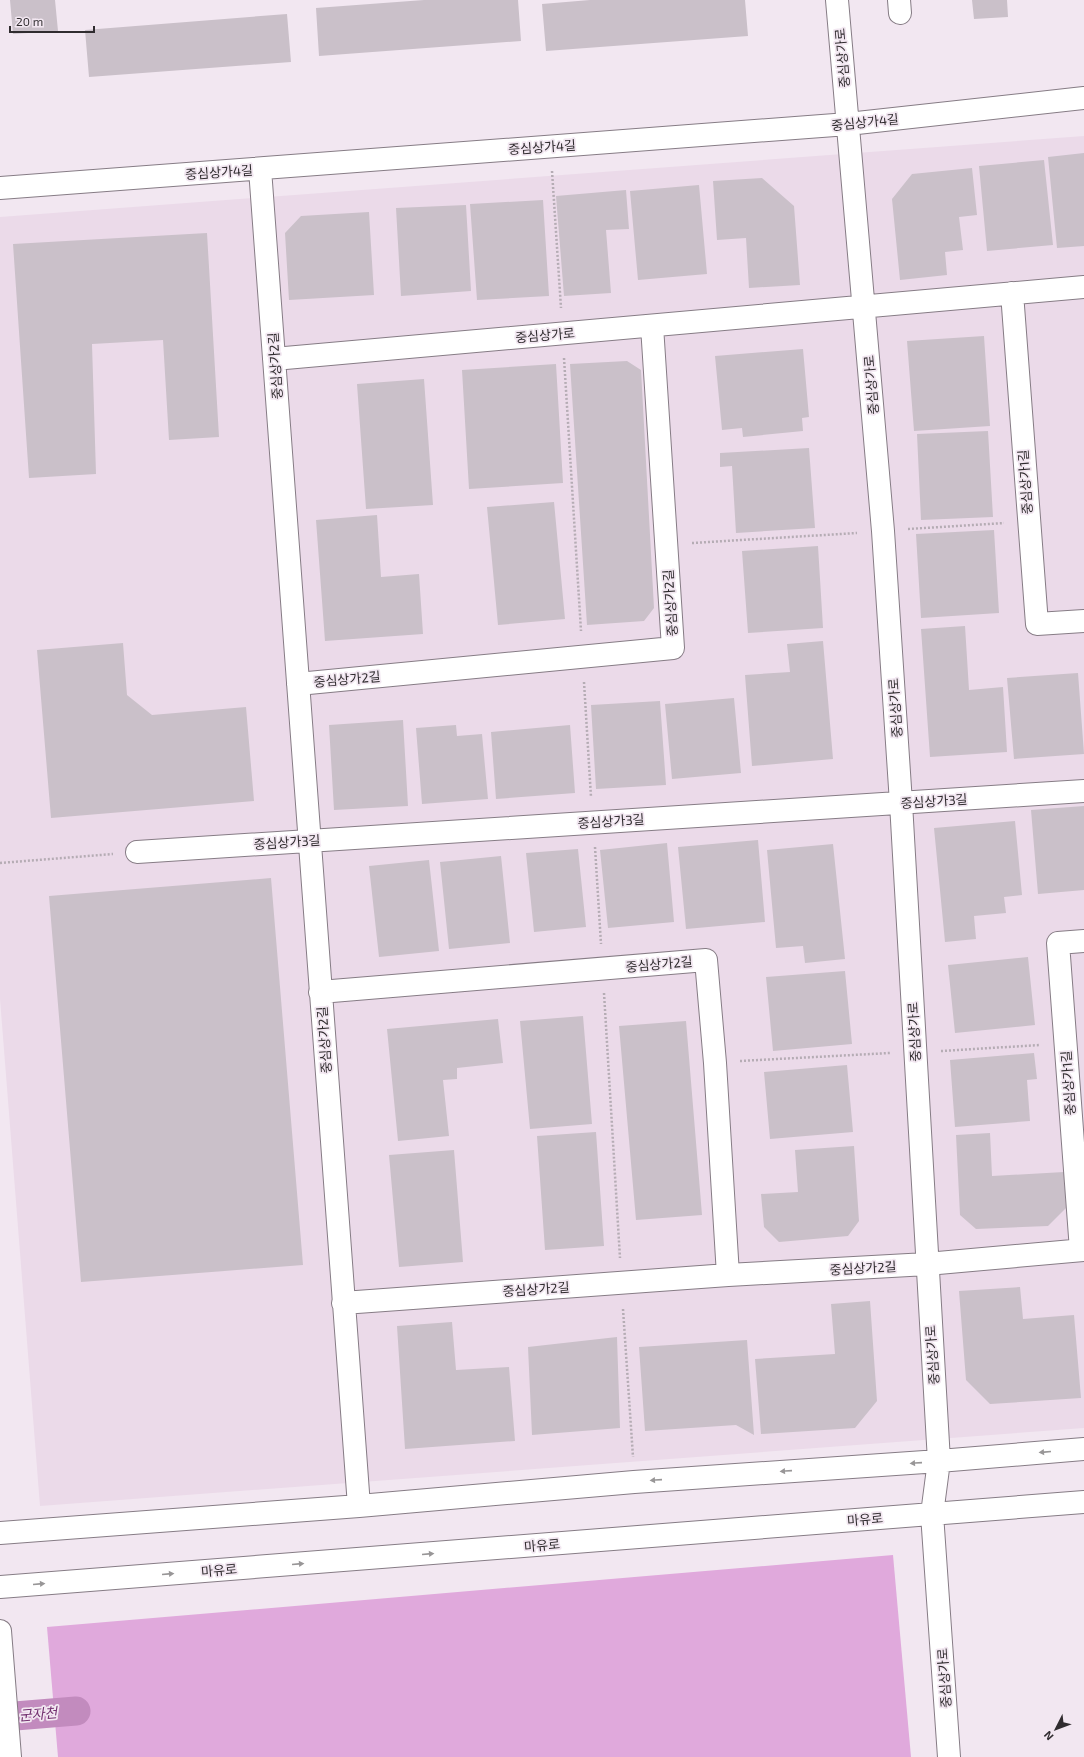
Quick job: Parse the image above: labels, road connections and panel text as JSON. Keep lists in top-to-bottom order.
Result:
{
  "streets": {
    "street": [
      "중심상가로",
      "중심상가4길",
      "중심상가2길",
      "중심상가1길",
      "중심상가3길",
      "마유로"
    ]
  },
  "crossings": [
    ["중심상가로", "중심상가4길"],
    ["중심상가로", "중심상가2길"],
    ["중심상가로", "중심상가1길"],
    ["중심상가로", "중심상가3길"],
    ["중심상가로", "마유로"],
    ["중심상가4길", "중심상가2길"],
    ["중심상가2길", "중심상가1길"],
    ["중심상가2길", "중심상가3길"]
  ],
  "water": ["군자천"],
  "scale_bar": "20 m",
  "north": "bottom left"
}
